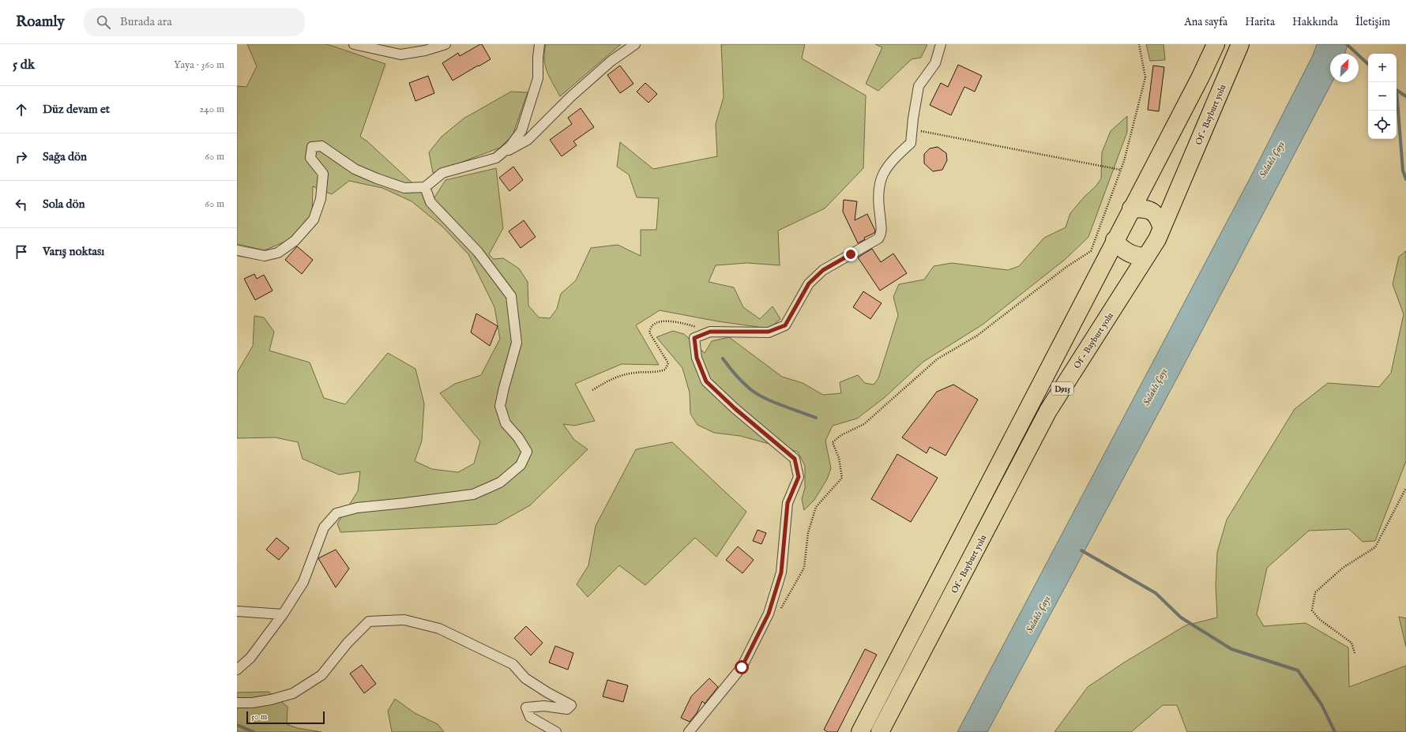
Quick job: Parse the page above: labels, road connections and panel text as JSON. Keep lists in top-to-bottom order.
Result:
{
  "streets": {
    "highway": ["Of - Bayburt yolu", "D915"]
  },
  "crossings": [
    ["Of - Bayburt yolu", "D915"]
  ],
  "water": ["Solaklı Çayı"],
  "scale_bar": "50 m",
  "north": "top right",
  "page": {
    "header": "Roamly",
    "search": "Burada ara",
    "nav": [
      "Ana sayfa",
      "Harita",
      "Hakkında",
      "İletişim"
    ],
    "heading": ["5 dk", "Yaya · 360 m"],
    "map_buttons": ["+", "−"],
    "list": [
      ["Düz devam et", "240 m"],
      ["Sağa dön", "60 m"],
      ["Sola dön", "60 m"],
      "Varış noktası"
    ],
    "scale": "50 m"
  }
}
